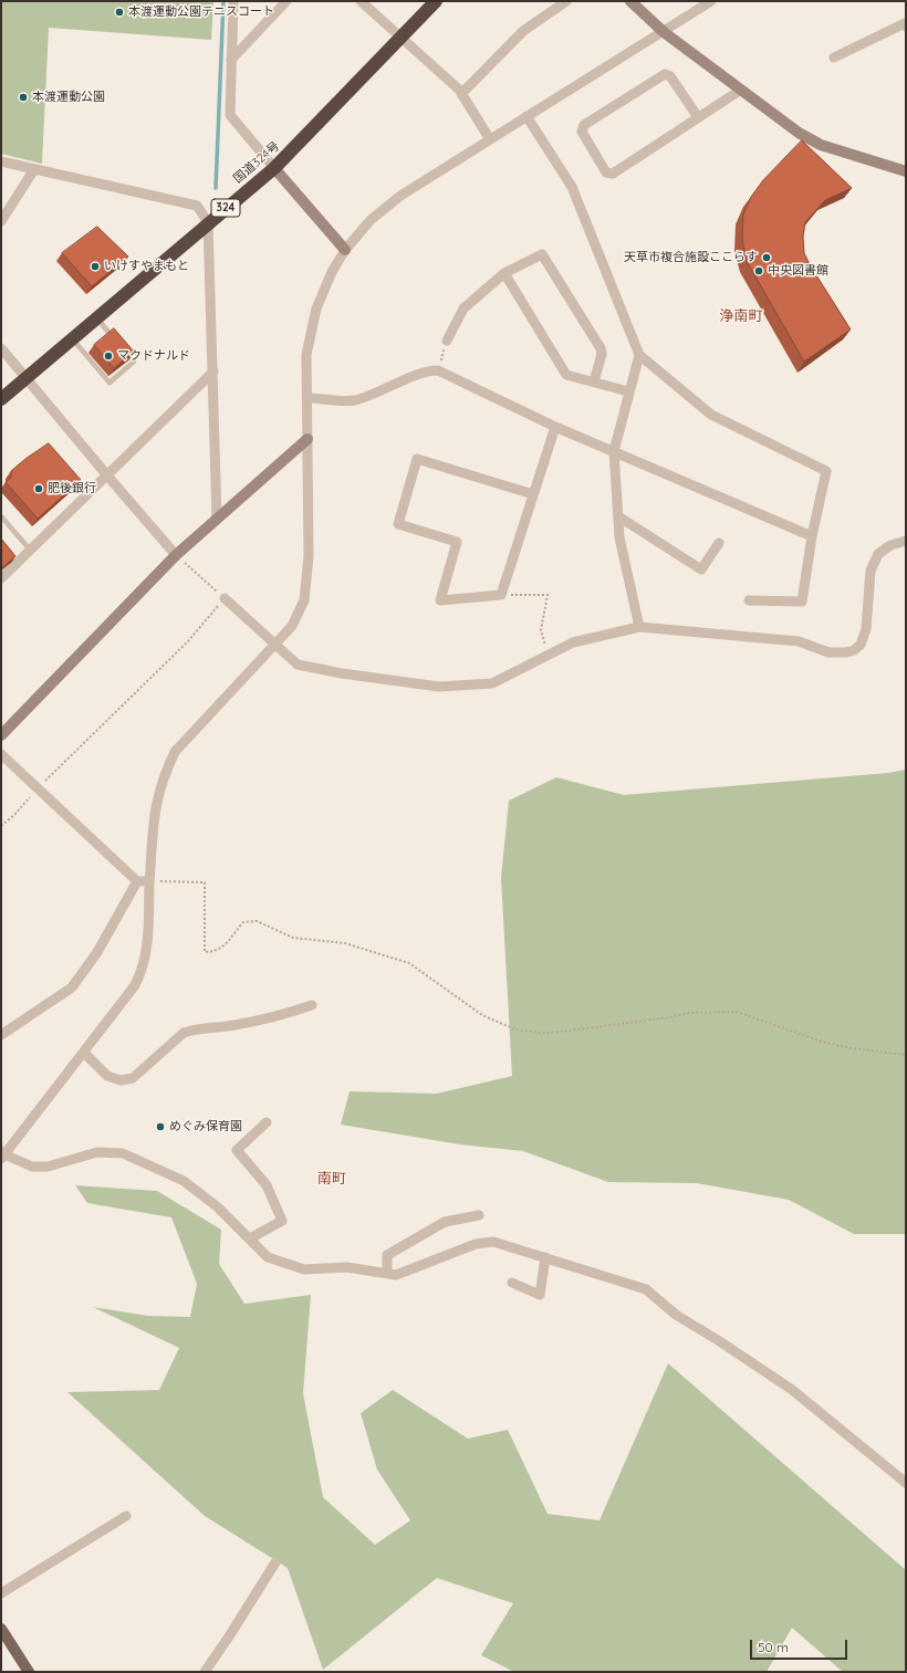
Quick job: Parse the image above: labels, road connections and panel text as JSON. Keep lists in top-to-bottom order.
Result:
{
  "streets": {
    "highway": ["国道324号", "324"]
  },
  "districts": ["浄南町", "南町"],
  "places": [
    "本渡運動公園テニスコート",
    "本渡運動公園",
    "天草市複合施設ここらす",
    "いけすやまもと",
    "中央図書館",
    "マクドナルド",
    "肥後銀行",
    "めぐみ保育園"
  ],
  "scale_bar": "50 m"
}
